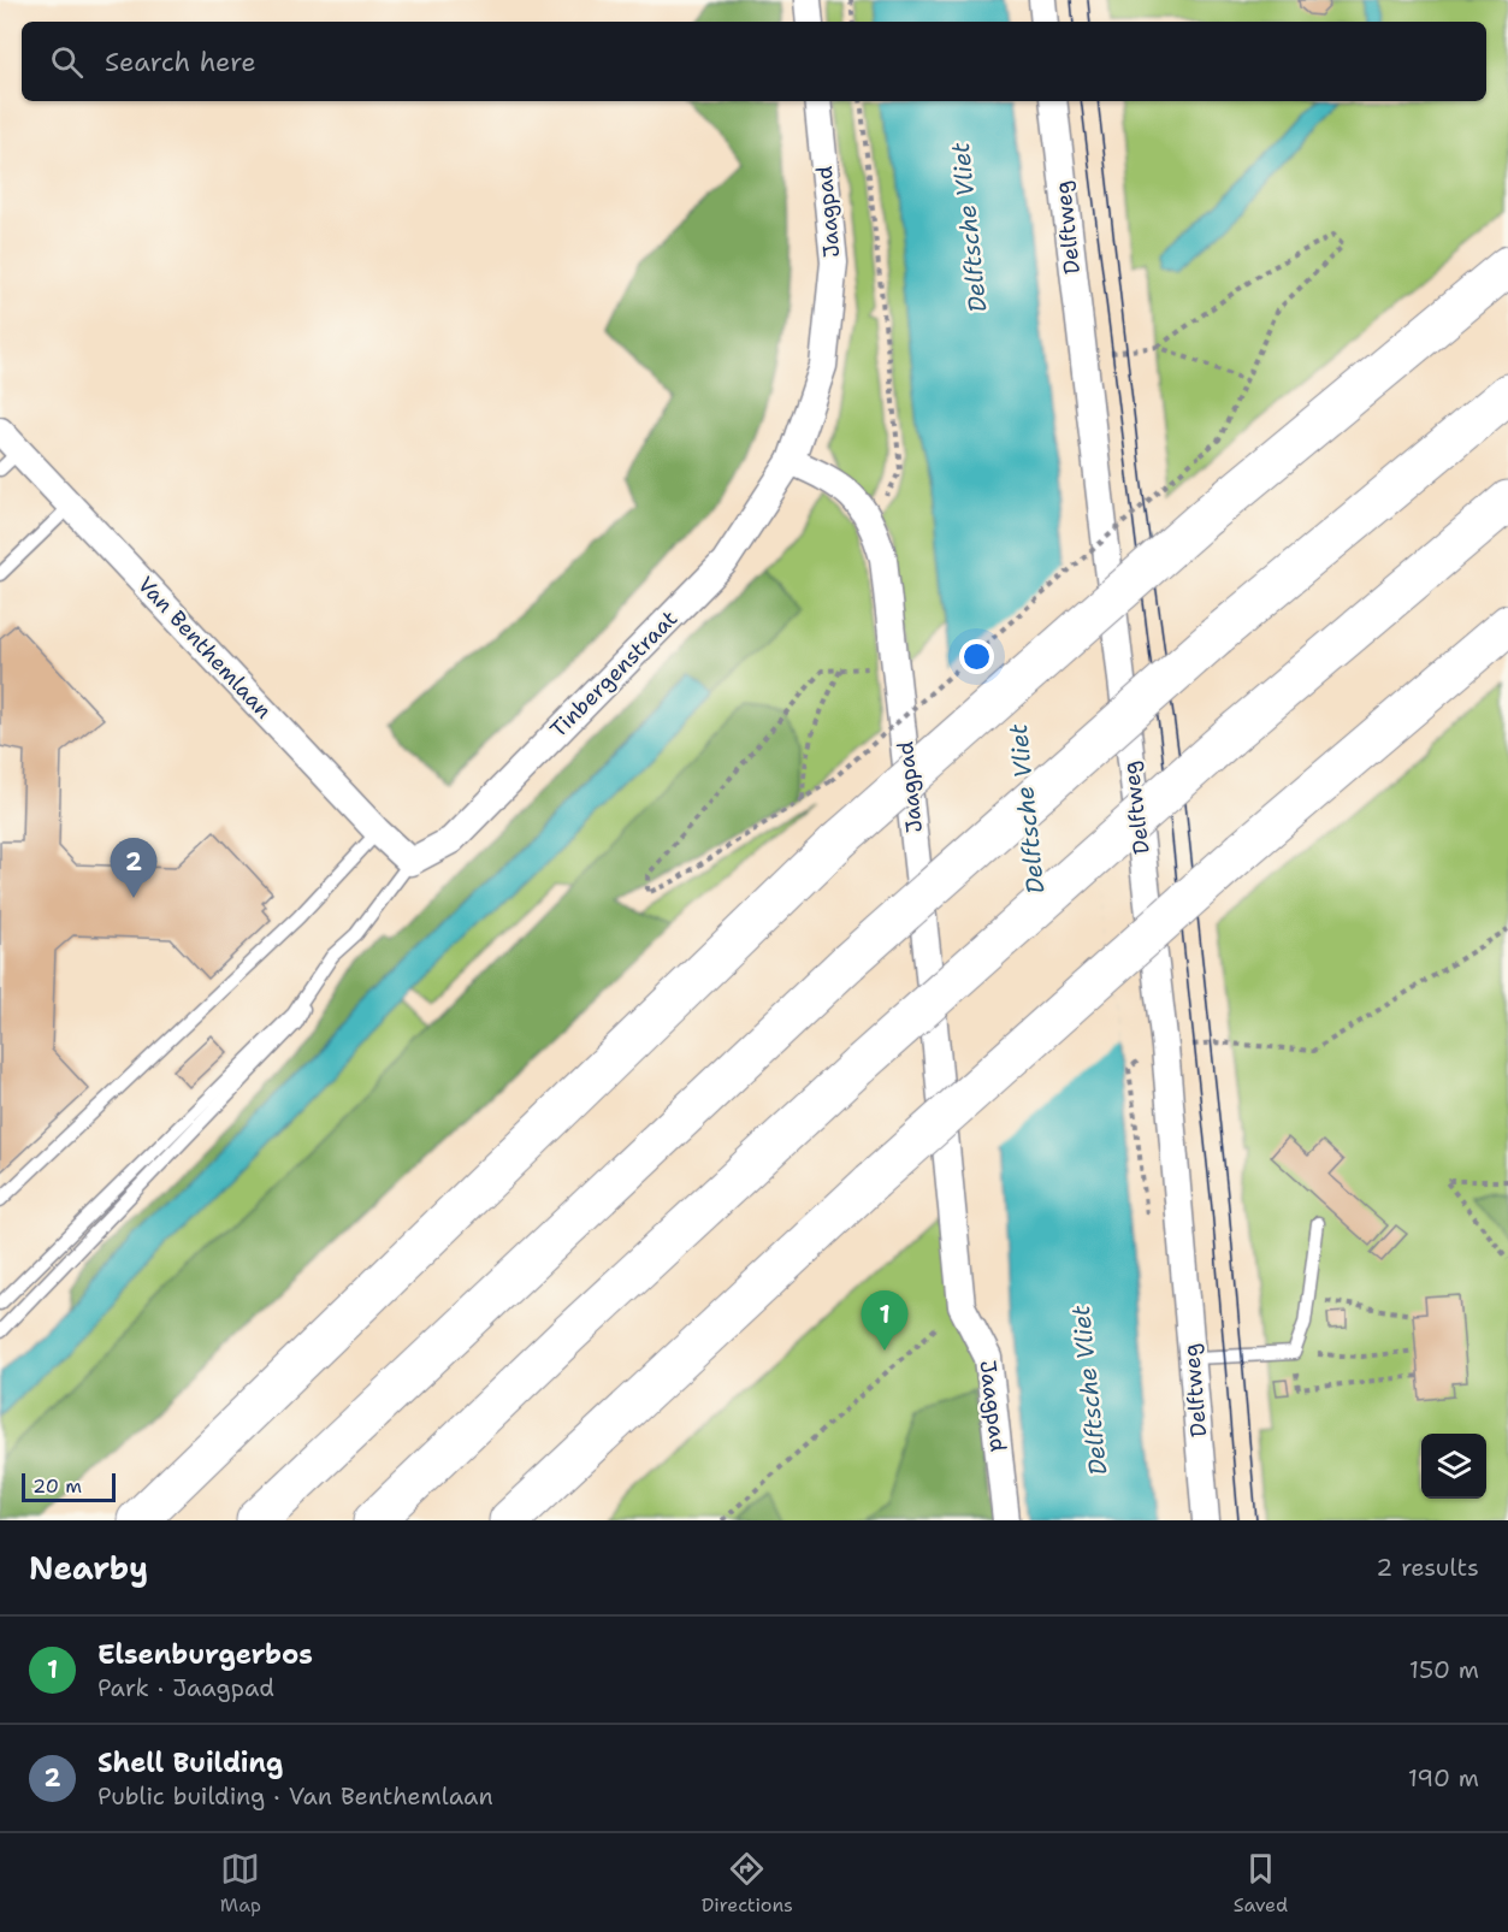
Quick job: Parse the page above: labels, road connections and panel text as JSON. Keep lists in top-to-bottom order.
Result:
{
  "streets": {
    "street": [
      "Jaagpad",
      "Delftweg",
      "Van Benthemlaan",
      "Tinbergenstraat"
    ]
  },
  "crossings": [
    ["Jaagpad", "Tinbergenstraat"],
    ["Van Benthemlaan", "Tinbergenstraat"]
  ],
  "water": ["Delftsche Vliet"],
  "scale_bar": "20 m",
  "page": {
    "search": "Search here",
    "pins": ["2", "1"],
    "scale": "20 m",
    "heading": ["Nearby", "2 results"],
    "list": [
      {
        "mark": "1",
        "name": "Elsenburgerbos",
        "note": "Park · Jaagpad",
        "value": "150 m"
      },
      {
        "mark": "2",
        "name": "Shell Building",
        "note": "Public building · Van Benthemlaan",
        "value": "190 m"
      }
    ],
    "nav": ["Map", "Directions", "Saved"]
  }
}
